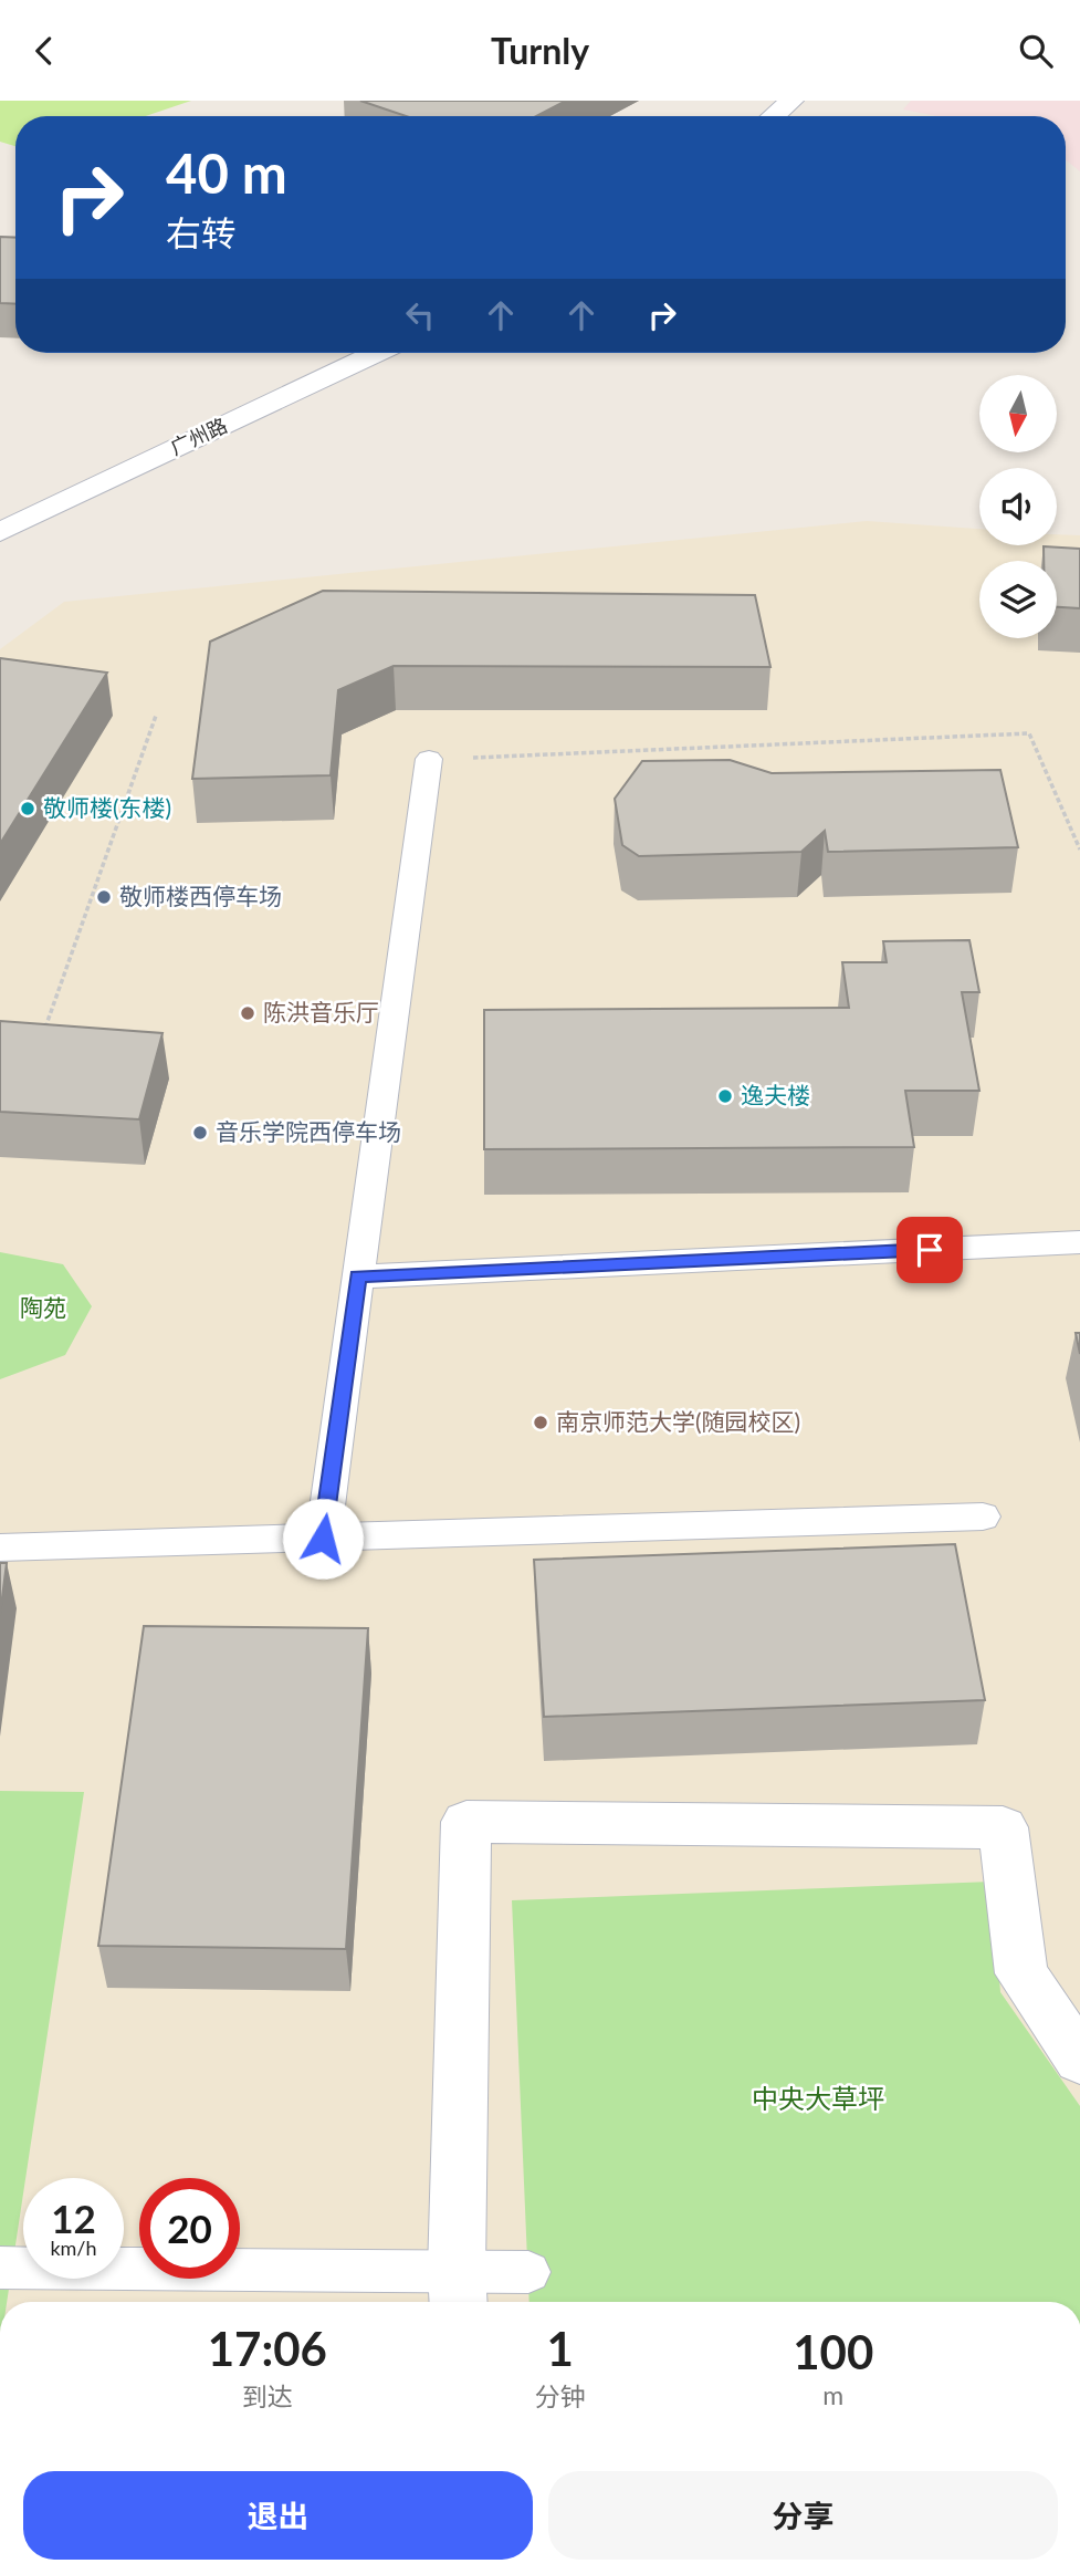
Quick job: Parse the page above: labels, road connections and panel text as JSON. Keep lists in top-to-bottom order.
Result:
{
  "streets": {
    "street": ["广州路"]
  },
  "parks": ["陶苑", "中央大草坪"],
  "places": [
    "敬师楼(东楼)",
    "敬师楼西停车场",
    "陈洪音乐厅",
    "逸夫楼",
    "音乐学院西停车场",
    "南京师范大学(随园校区)"
  ],
  "north": "bottom",
  "page": {
    "header": "Turnly",
    "turn": ["40 m", "右转"],
    "speed": "12 km/h",
    "limit": "20",
    "eta": [
      "17:06",
      "到达",
      "1",
      "分钟",
      "100",
      "m"
    ],
    "buttons": ["退出", "分享"]
  }
}
